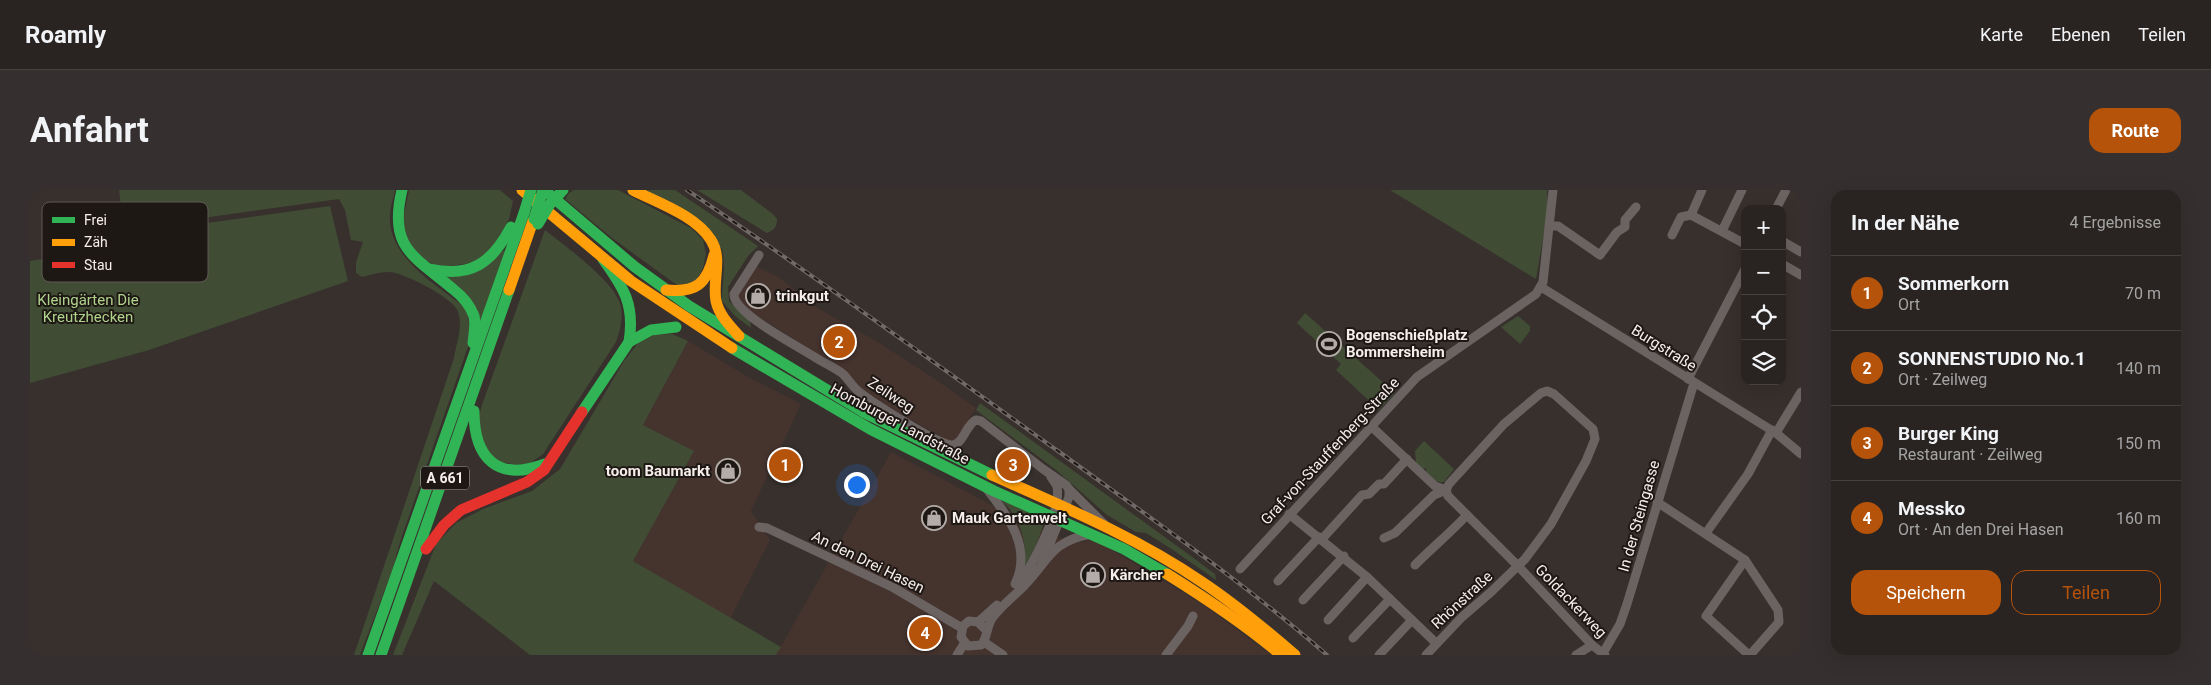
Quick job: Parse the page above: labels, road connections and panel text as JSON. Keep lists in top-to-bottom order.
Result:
{
  "streets": {
    "main road": ["Homburger Landstraße", "A 661"],
    "street": [
      "Burgstraße",
      "Zeilweg",
      "Graf-von-Stauffenberg-Straße",
      "In der Steingasse",
      "An den Drei Hasen",
      "Rhönstraße",
      "Goldackerweg"
    ]
  },
  "crossings": [
    ["Burgstraße", "Graf-von-Stauffenberg-Straße"],
    ["Burgstraße", "In der Steingasse"],
    ["Zeilweg", "Homburger Landstraße"],
    ["Homburger Landstraße", "A 661"],
    ["In der Steingasse", "Goldackerweg"],
    ["Rhönstraße", "Goldackerweg"]
  ],
  "parks": ["Kleingärten Die Kreutzhecken"],
  "places": {
    "shop": [
      "trinkgut",
      "toom Baumarkt",
      "Mauk Gartenwelt",
      "Kärcher"
    ],
    "sports": ["Bogenschießplatz Bommersheim"]
  },
  "legend": ["Frei", "Zäh", "Stau"],
  "page": {
    "header": "Roamly",
    "nav": ["Karte", "Ebenen", "Teilen"],
    "buttons": [
      "Route",
      ["Speichern", "Teilen"]
    ],
    "title": "Anfahrt",
    "heading": ["In der Nähe", "4 Ergebnisse"],
    "map_buttons": ["+", "−"],
    "list": [
      {
        "mark": "1",
        "name": "Sommerkorn",
        "note": "Ort",
        "value": "70 m"
      },
      {
        "mark": "2",
        "name": "SONNENSTUDIO No.1",
        "note": "Ort · Zeilweg",
        "value": "140 m"
      },
      {
        "mark": "3",
        "name": "Burger King",
        "note": "Restaurant · Zeilweg",
        "value": "150 m"
      },
      {
        "mark": "4",
        "name": "Messko",
        "note": "Ort · An den Drei Hasen",
        "value": "160 m"
      }
    ],
    "pins": [
      "2",
      "1",
      "3",
      "4"
    ]
  }
}
